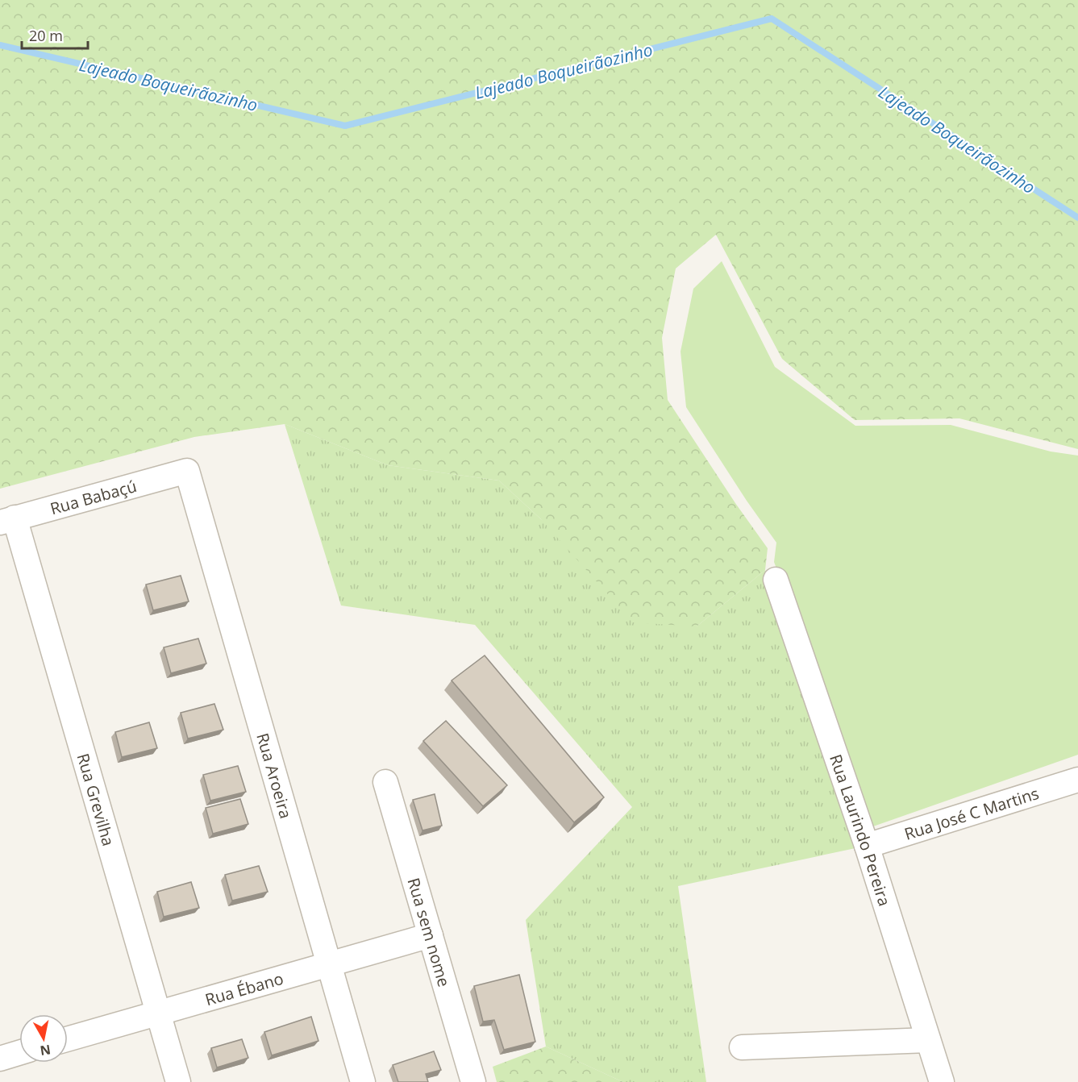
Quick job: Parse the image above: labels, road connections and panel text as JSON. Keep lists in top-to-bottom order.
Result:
{
  "streets": {
    "street": [
      "Rua Babaçú",
      "Rua Aroeira",
      "Rua Grevilha",
      "Rua José C Martins",
      "Rua Laurindo Pereira",
      "Rua sem nome",
      "Rua Ébano"
    ]
  },
  "crossings": [
    ["Rua Babaçú", "Rua Aroeira"],
    ["Rua Babaçú", "Rua Grevilha"],
    ["Rua Aroeira", "Rua Ébano"],
    ["Rua Grevilha", "Rua Ébano"],
    ["Rua José C Martins", "Rua Laurindo Pereira"],
    ["Rua sem nome", "Rua Ébano"]
  ],
  "water": ["Lajeado Boqueirãozinho"],
  "scale_bar": "20 m",
  "north": "bottom"
}
